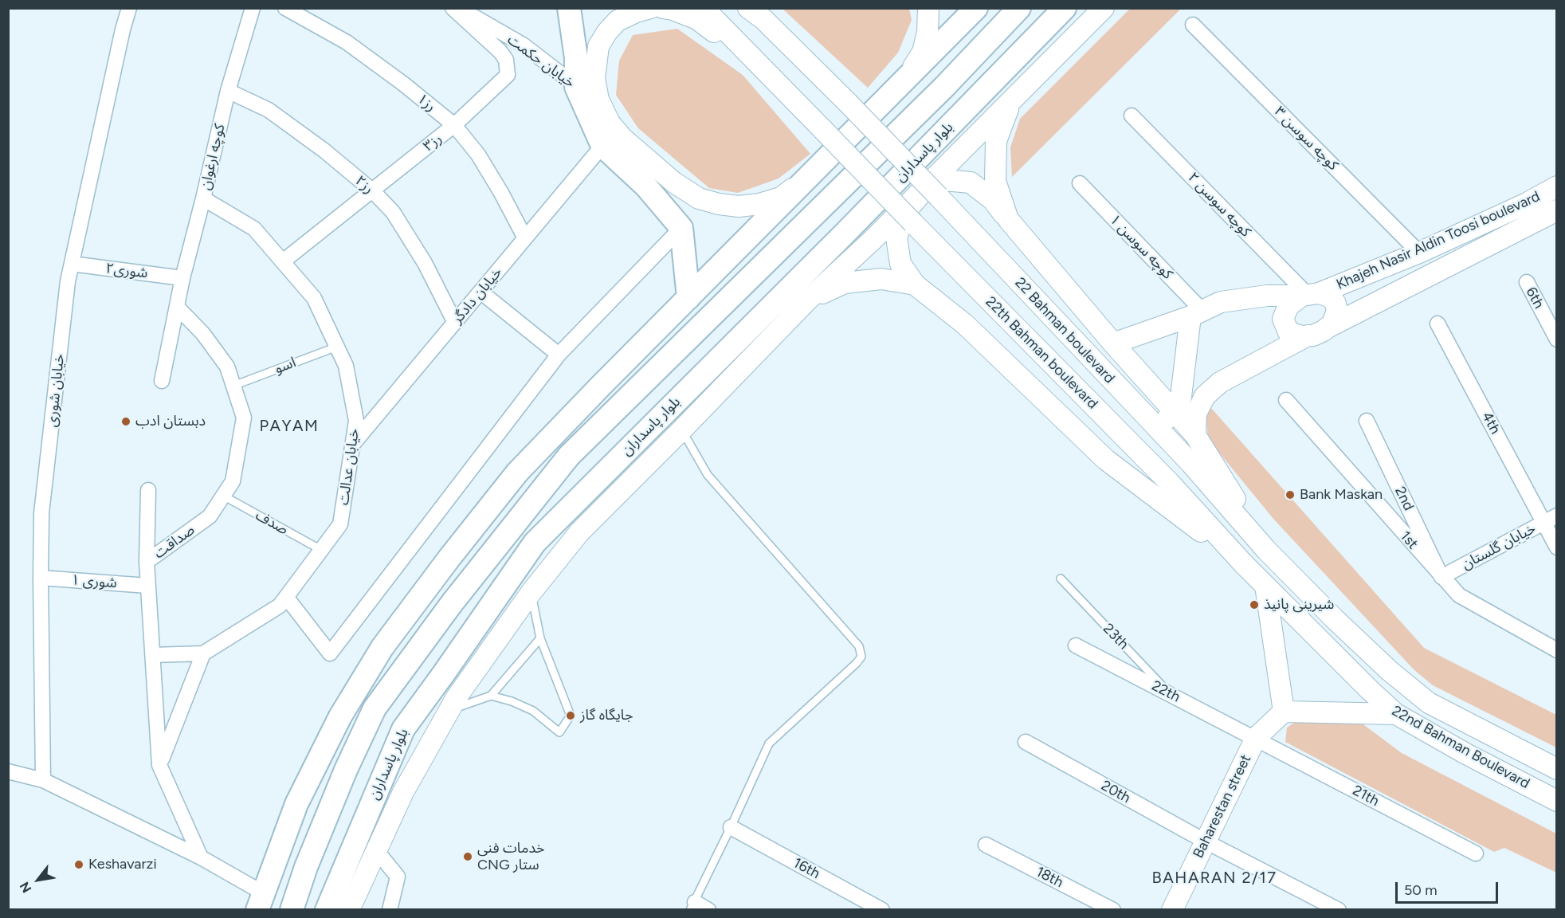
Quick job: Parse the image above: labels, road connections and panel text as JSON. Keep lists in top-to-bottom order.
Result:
{
  "streets": {
    "main road": [
      "بلوار پاسداران",
      "Khajeh Nasir Aldin Toosi boulevard",
      "22 Bahman boulevard",
      "22th Bahman boulevard",
      "22nd Bahman Boulevard",
      "Baharestan street"
    ],
    "street": [
      "خیابان حکمت",
      "رز۱",
      "کوچه سوسن ۳",
      "رز۳",
      "کوچه ارغوان",
      "رز۲",
      "کوچه سوسن ۲",
      "کوچه سوسن ۱",
      "شوری۲",
      "خیابان دادگر",
      "6th",
      "خیابان شوری",
      "4th",
      "خیابان عدالت",
      "2nd",
      "1st",
      "صداقت",
      "خیابان گلستان",
      "شوری ۱",
      "22th",
      "20th",
      "21th",
      "16th",
      "18th"
    ],
    "lane": ["اسو", "صدف", "23th"]
  },
  "crossings": [
    ["رز۱", "رز۳"],
    ["رز۱", "خیابان دادگر"],
    ["کوچه سوسن ۳", "Khajeh Nasir Aldin Toosi boulevard"],
    ["رز۳", "رز۲"],
    ["رز۳", "خیابان عدالت"],
    ["کوچه ارغوان", "رز۲"],
    ["کوچه ارغوان", "شوری۲"],
    ["کوچه ارغوان", "خیابان عدالت"],
    ["کوچه ارغوان", "صداقت"],
    ["رز۲", "خیابان دادگر"],
    ["کوچه سوسن ۲", "Khajeh Nasir Aldin Toosi boulevard"],
    ["شوری۲", "خیابان شوری"],
    ["خیابان دادگر", "خیابان عدالت"],
    ["22 Bahman boulevard", "22nd Bahman Boulevard"],
    ["22th Bahman boulevard", "22nd Bahman Boulevard"],
    ["اسو", "خیابان عدالت"],
    ["اسو", "صداقت"],
    ["خیابان شوری", "شوری ۱"],
    ["4th", "خیابان گلستان"],
    ["خیابان عدالت", "صدف"],
    ["2nd", "1st"],
    ["2nd", "خیابان گلستان"],
    ["صدف", "صداقت"],
    ["1st", "خیابان گلستان"],
    ["صداقت", "شوری ۱"],
    ["23th", "22th"],
    ["22th", "21th"],
    ["22th", "Baharestan street"],
    ["20th", "Baharestan street"],
    ["21th", "Baharestan street"]
  ],
  "districts": ["PAYAM", "BAHARAN 2/17"],
  "places": [
    "دبستان ادب",
    "Bank Maskan",
    "شیرینی پانیذ",
    "جایگاه گاز",
    "خدمات فنی‌ CNG ستار",
    "Keshavarzi"
  ],
  "scale_bar": "50 m",
  "north": "bottom left"
}
